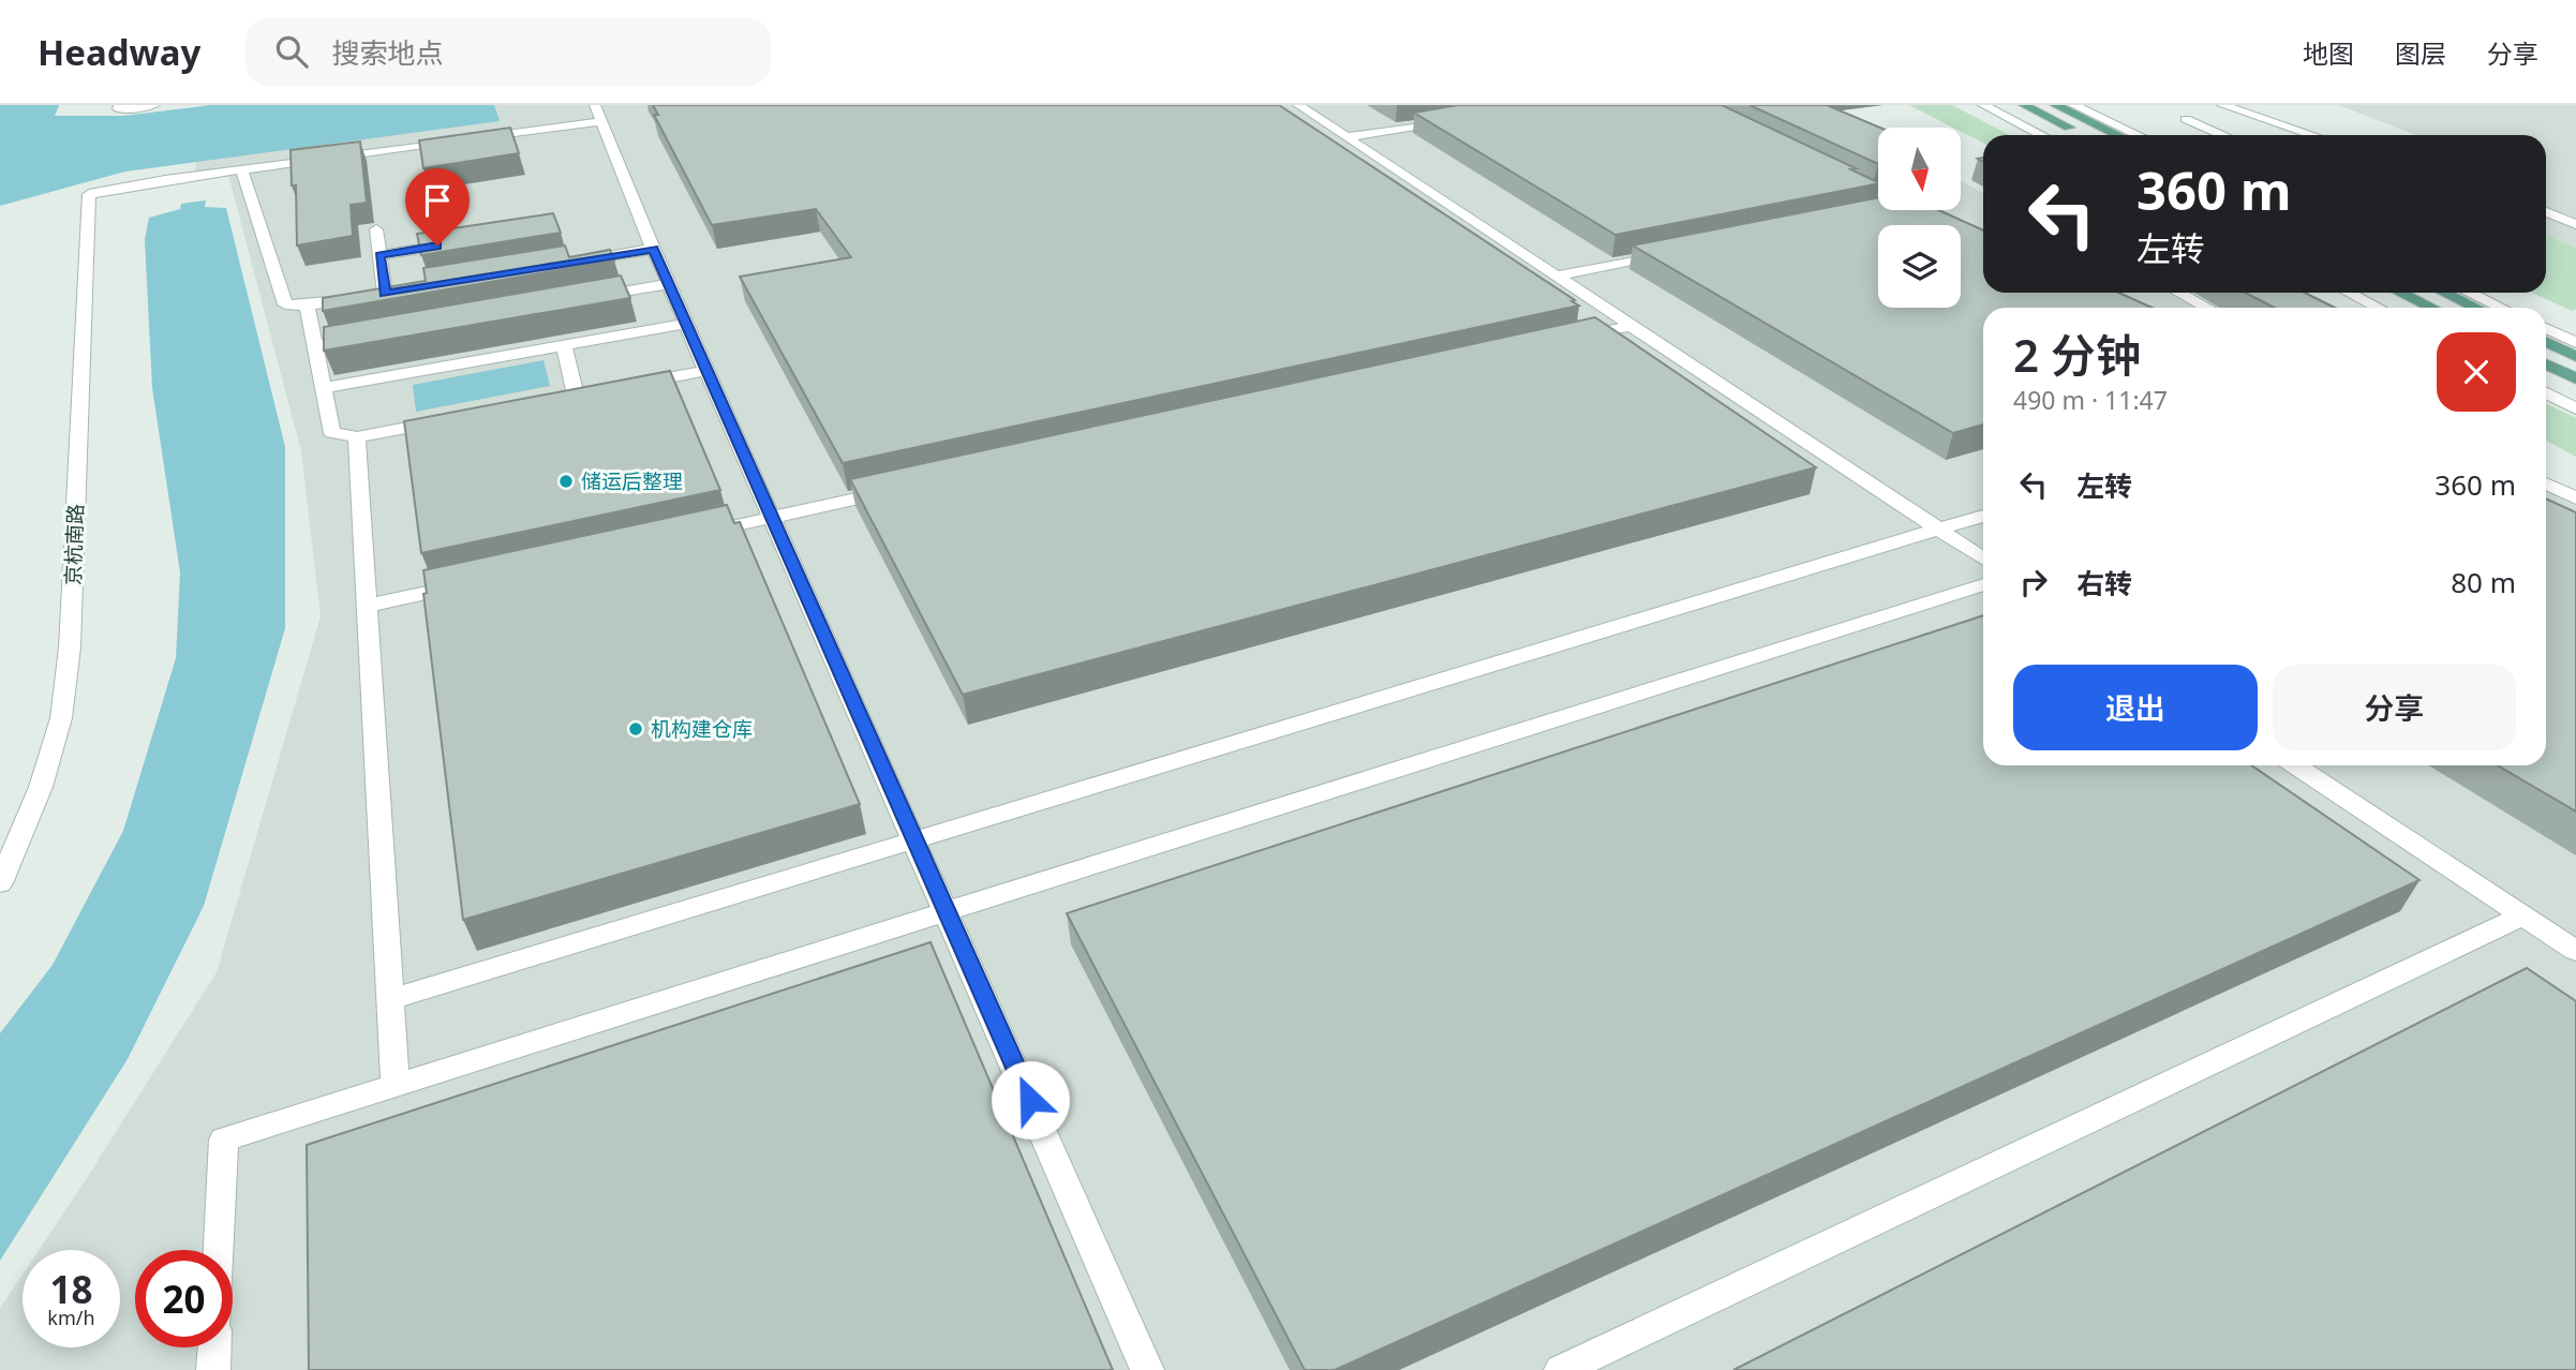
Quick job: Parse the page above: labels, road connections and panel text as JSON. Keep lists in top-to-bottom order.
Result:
{
  "streets": {
    "street": ["京杭南路"]
  },
  "places": ["储运后整理", "机构建仓库"],
  "north": "bottom",
  "page": {
    "header": "Headway",
    "search": "搜索地点",
    "nav": ["地图", "图层", "分享"],
    "turn": ["360 m", "左转"],
    "heading": ["2 分钟", "490 m · 11:47"],
    "list": [
      {
        "name": "左转",
        "value": "360 m"
      },
      {
        "name": "右转",
        "value": "80 m"
      }
    ],
    "buttons": ["退出", "分享"],
    "speed": "18 km/h",
    "limit": "20"
  }
}
